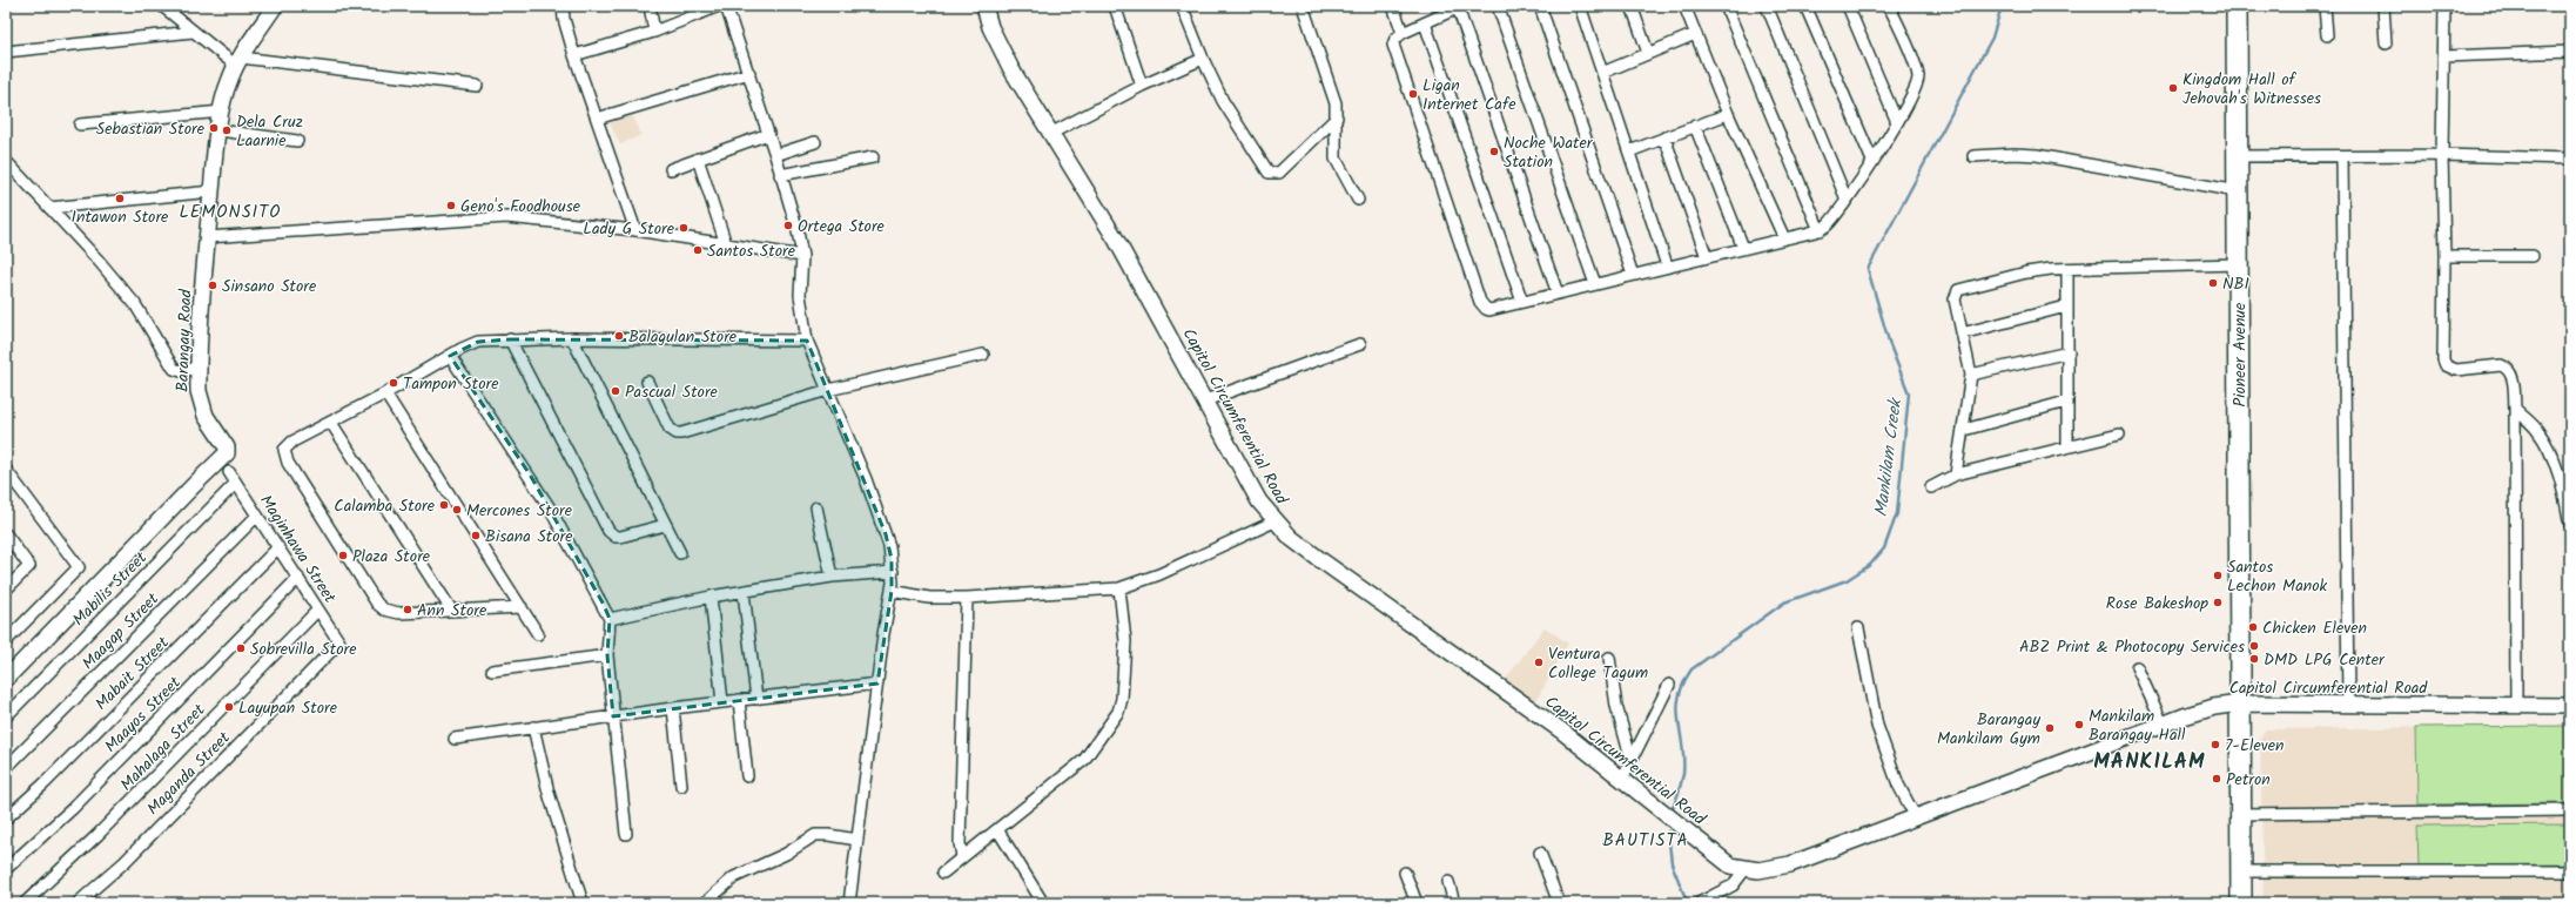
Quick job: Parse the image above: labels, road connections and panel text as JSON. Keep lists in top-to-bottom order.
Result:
{
  "streets": {
    "highway": ["Pioneer Avenue"],
    "main road": ["Barangay Road", "Capitol Circumferential Road"],
    "street": [
      "Maginhawa Street",
      "Mabilis Street",
      "Maagap Street",
      "Mabait Street",
      "Maayos Street",
      "Mahalaga Street",
      "Maganda Street"
    ]
  },
  "crossings": [
    ["Pioneer Avenue", "Capitol Circumferential Road"],
    ["Maginhawa Street", "Mabilis Street"],
    ["Maginhawa Street", "Maagap Street"],
    ["Maginhawa Street", "Mabait Street"],
    ["Maginhawa Street", "Maayos Street"],
    ["Maginhawa Street", "Mahalaga Street"],
    ["Maginhawa Street", "Maganda Street"]
  ],
  "districts": ["LEMONSITO", "MANKILAM", "BAUTISTA"],
  "water": ["Mankilam Creek"],
  "places": [
    "Kingdom Hall of Jehovah's Witnesses",
    "Ligan Internet Cafe",
    "Sebastian Store",
    "Dela Cruz Laarnie",
    "Noche Water Station",
    "Intawon Store",
    "Geno's Foodhouse",
    "Ortega Store",
    "Lady G Store",
    "Santos Store",
    "NBI",
    "Sinsano Store",
    "Balagulan Store",
    "Tampon Store",
    "Pascual Store",
    "Calamba Store",
    "Mercones Store",
    "Bisana Store",
    "Plaza Store",
    "Santos Lechon Manok",
    "Rose Bakeshop",
    "Ann Store",
    "Chicken Eleven",
    "ABZ Print & Photocopy Services",
    "Sobrevilla Store",
    "DMD LPG Center",
    "Ventura College Tagum",
    "Layupan Store",
    "Mankilam Barangay Hall",
    "Barangay Mankilam Gym",
    "7-Eleven",
    "Petron"
  ]
}
